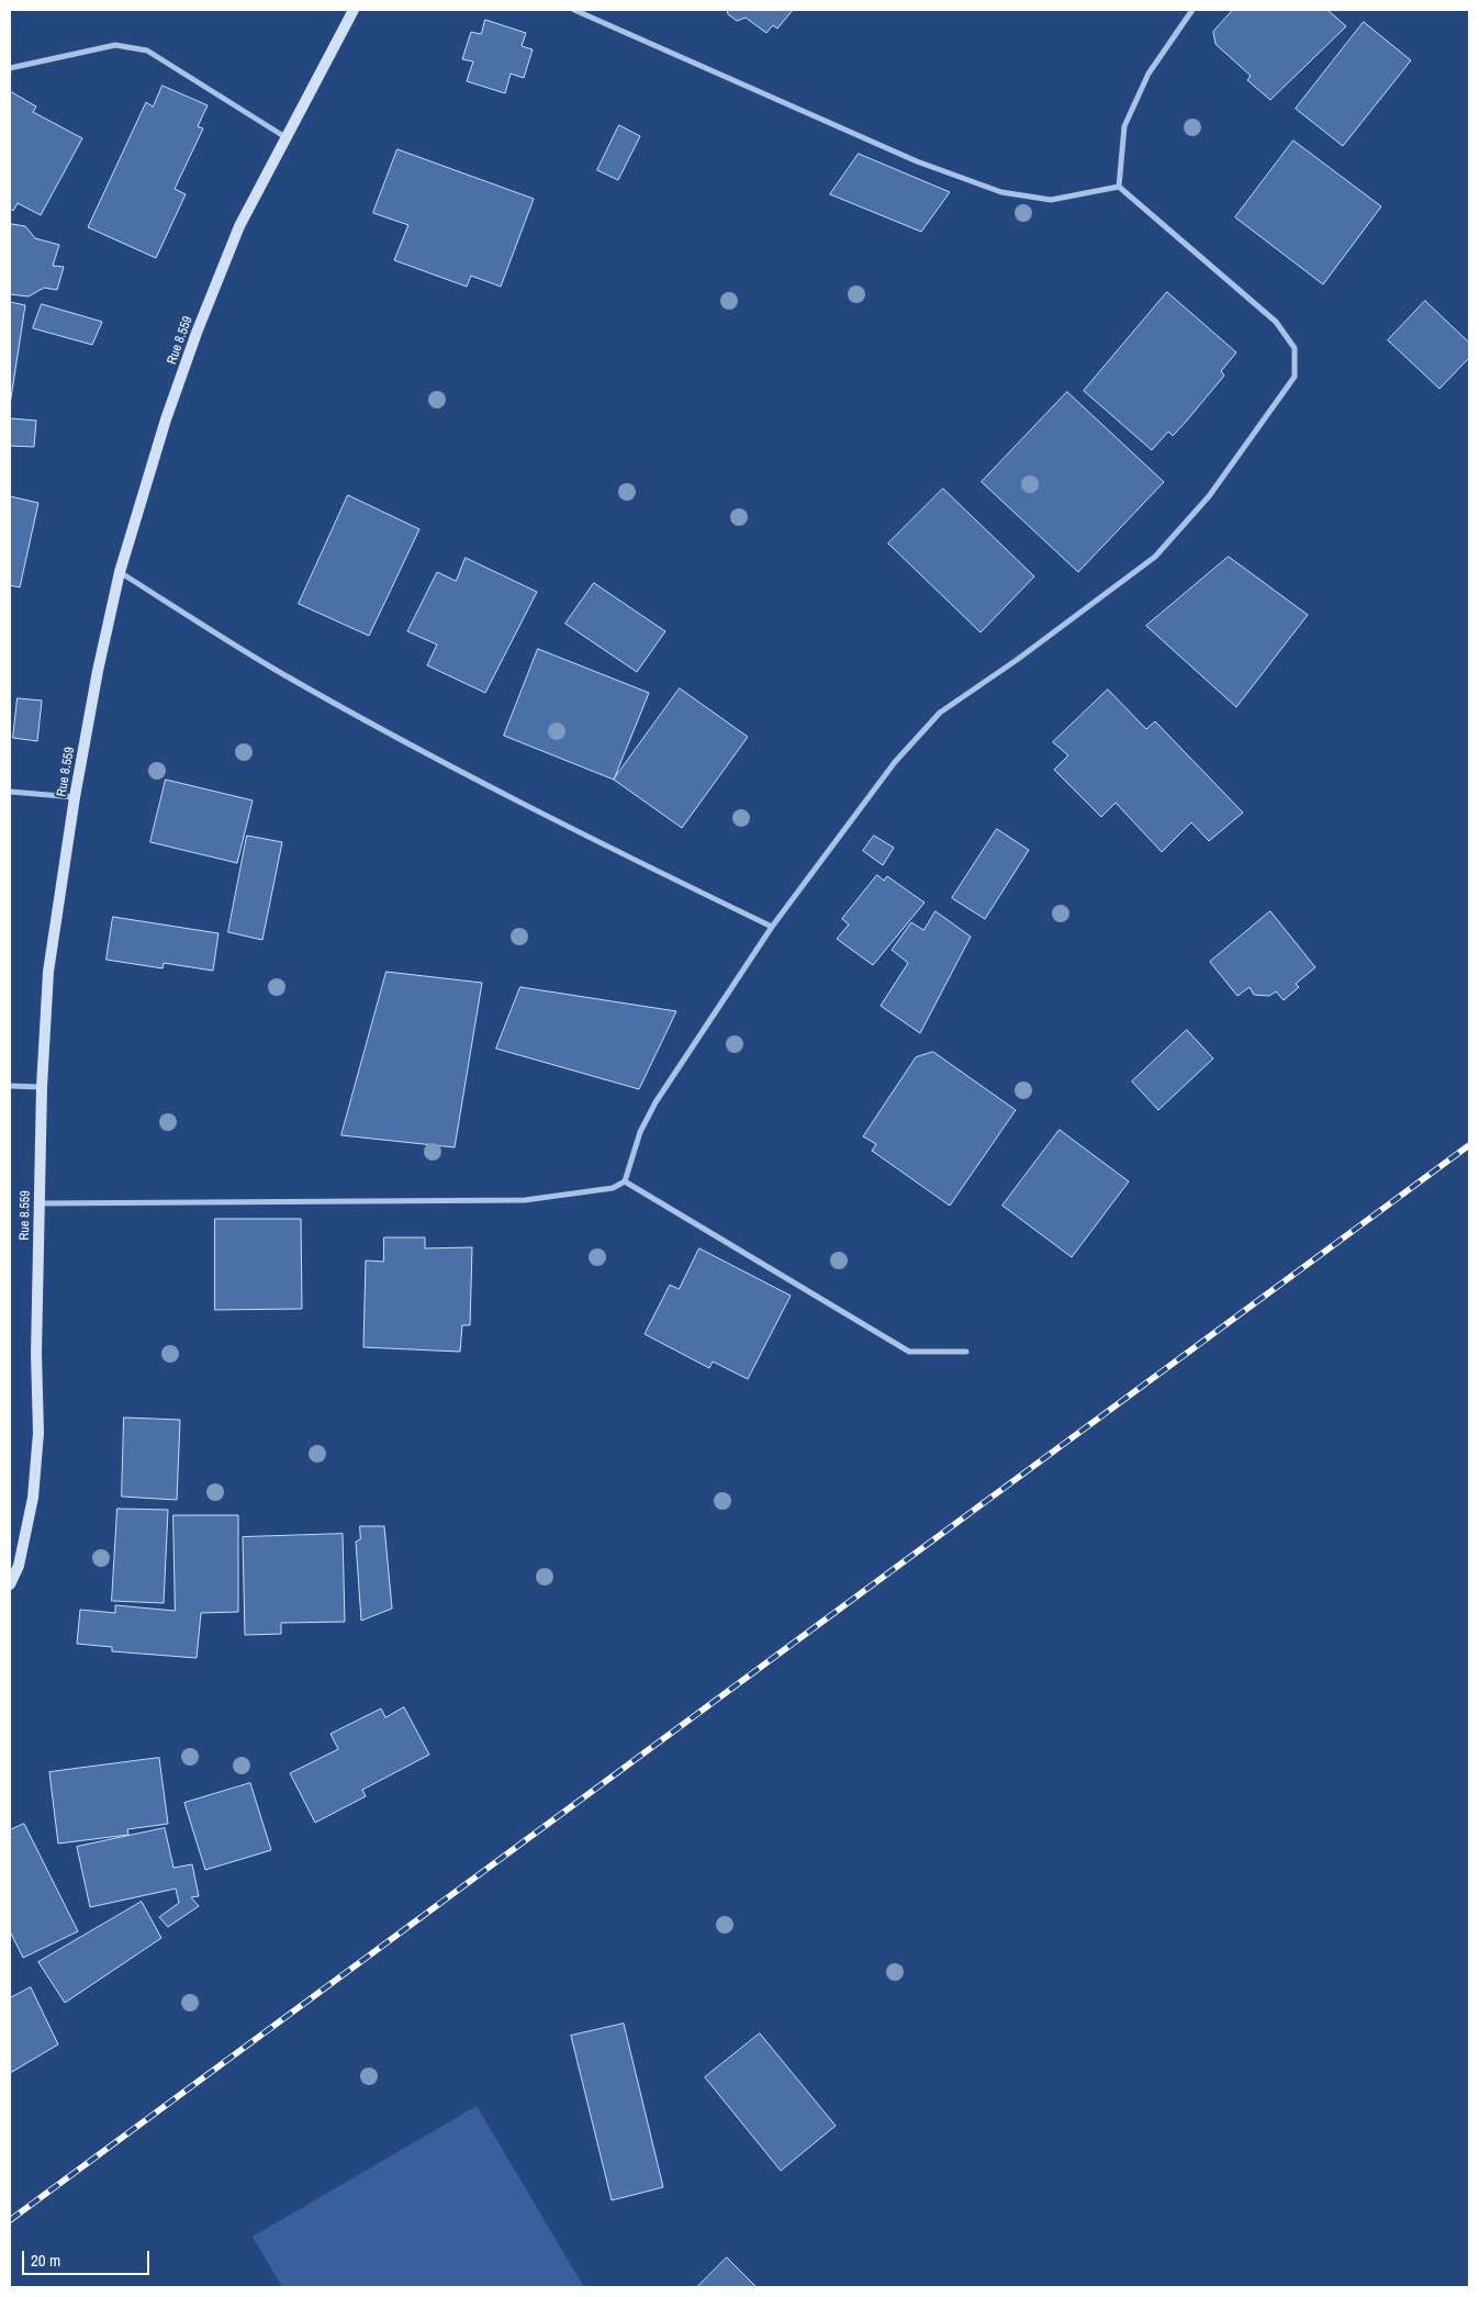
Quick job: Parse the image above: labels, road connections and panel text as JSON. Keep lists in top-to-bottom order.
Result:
{
  "streets": {
    "main road": ["Rue 8.559"]
  },
  "scale_bar": "20 m"
}
